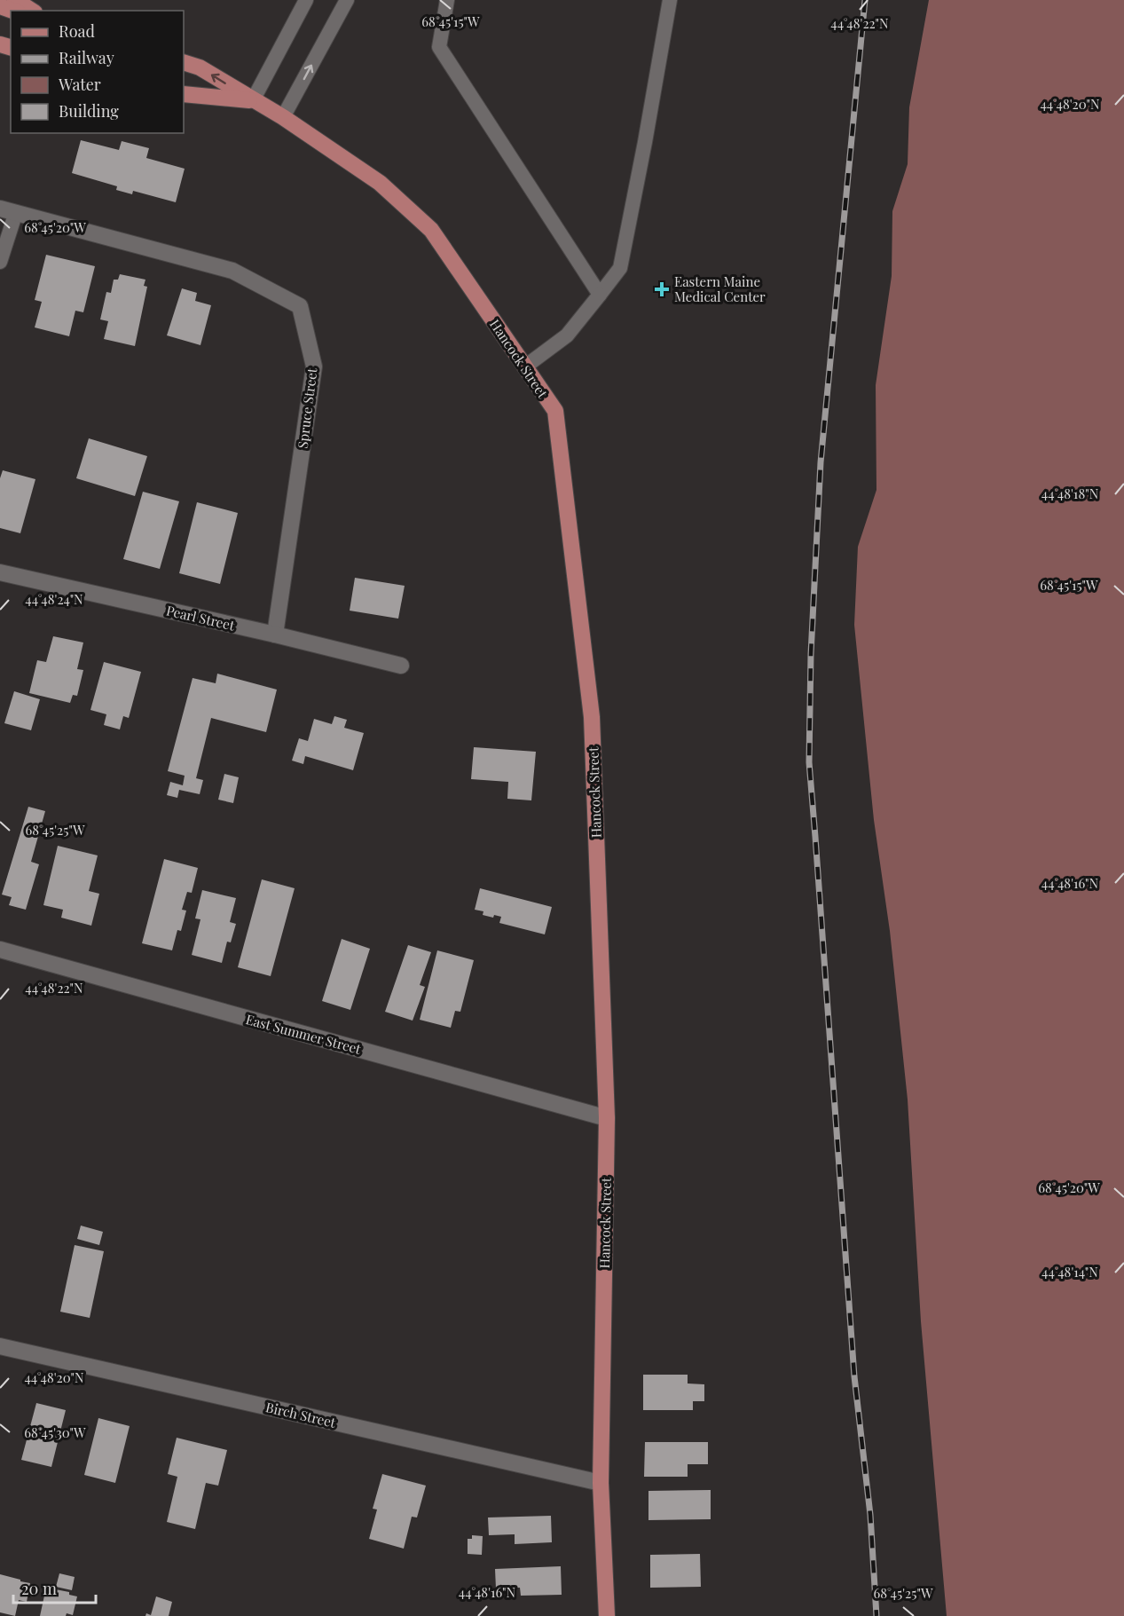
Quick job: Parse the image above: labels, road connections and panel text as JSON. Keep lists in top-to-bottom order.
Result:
{
  "streets": {
    "main road": ["Hancock Street"],
    "street": [
      "Spruce Street",
      "Pearl Street",
      "East Summer Street",
      "Birch Street"
    ]
  },
  "crossings": [
    ["Hancock Street", "East Summer Street"],
    ["Hancock Street", "Birch Street"],
    ["Spruce Street", "Pearl Street"]
  ],
  "places": {
    "health": ["Eastern Maine Medical Center"]
  },
  "legend": [
    "Road",
    "Railway",
    "Water",
    "Building"
  ],
  "scale_bar": "20 m",
  "coordinates": [
    "68°45'15\"W",
    "44°48'22\"N",
    "44°48'20\"N",
    "68°45'20\"W",
    "44°48'18\"N",
    "44°48'24\"N",
    "68°45'25\"W",
    "44°48'16\"N",
    "44°48'14\"N",
    "68°45'30\"W"
  ]
}
